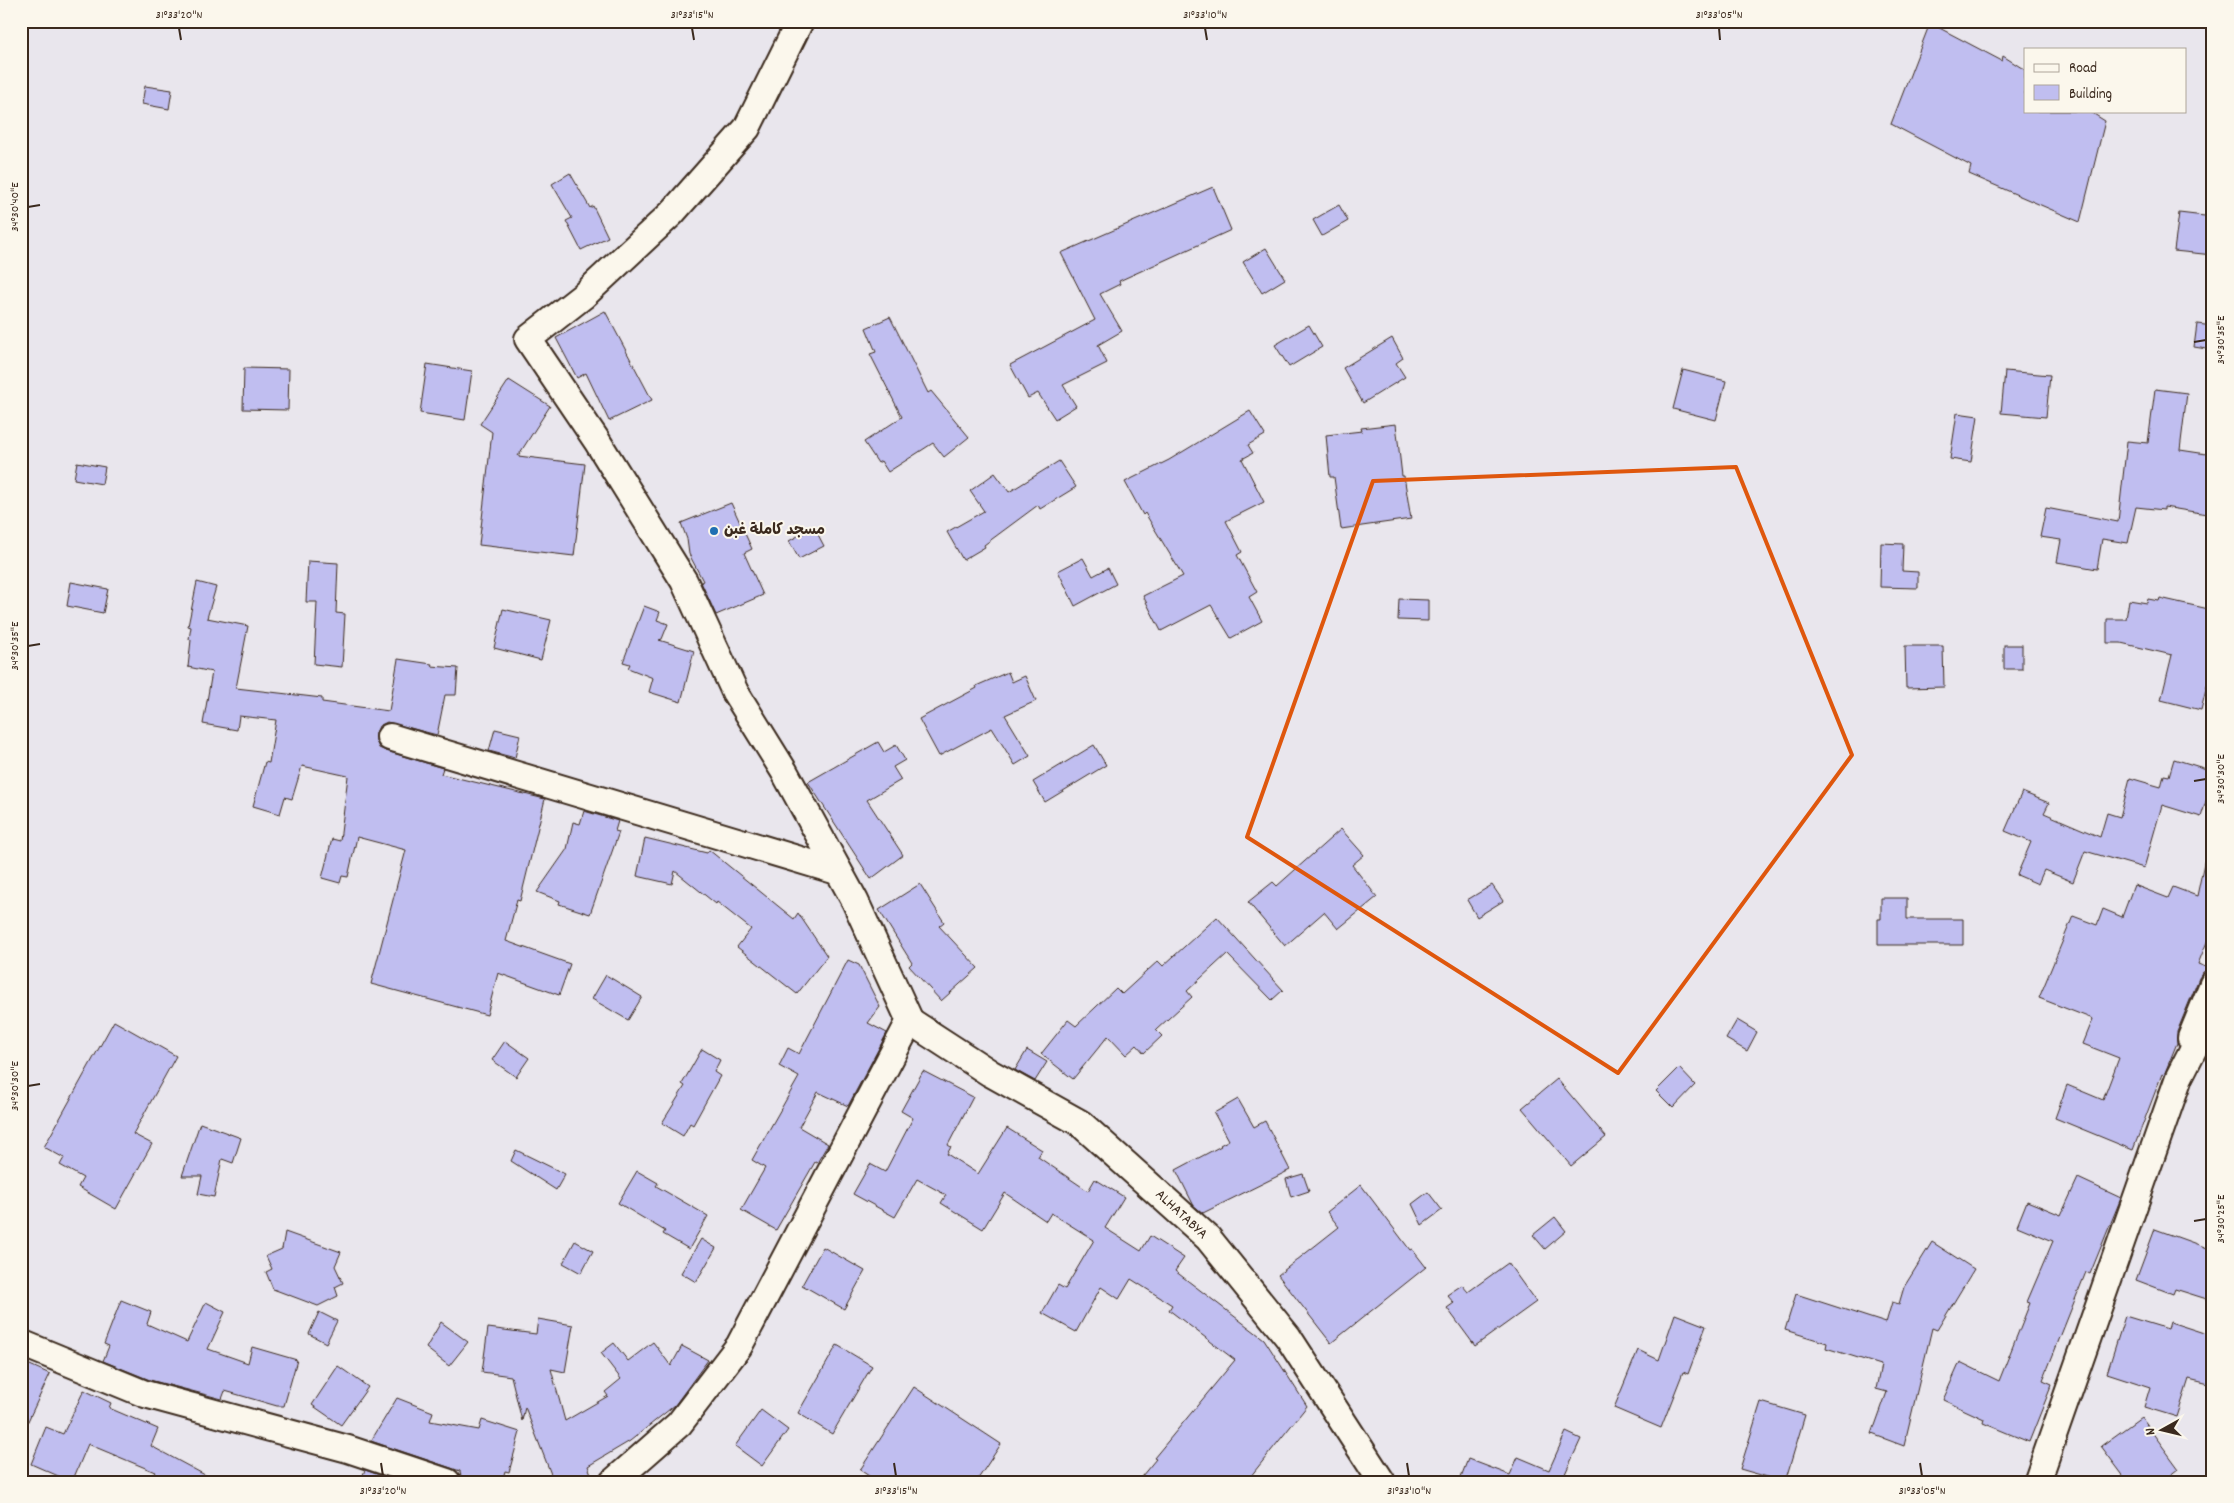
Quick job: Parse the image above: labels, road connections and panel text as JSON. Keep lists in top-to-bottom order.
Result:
{
  "streets": {
    "street": ["ALHATABYA"]
  },
  "places": ["مسجد كاملة غبن"],
  "legend": ["Road", "Building"],
  "north": "left",
  "coordinates": [
    "31°33'20\"N",
    "31°33'15\"N",
    "31°33'10\"N",
    "31°33'05\"N",
    "34°30'40\"E",
    "34°30'35\"E",
    "34°30'30\"E",
    "34°30'25\"E"
  ]
}
